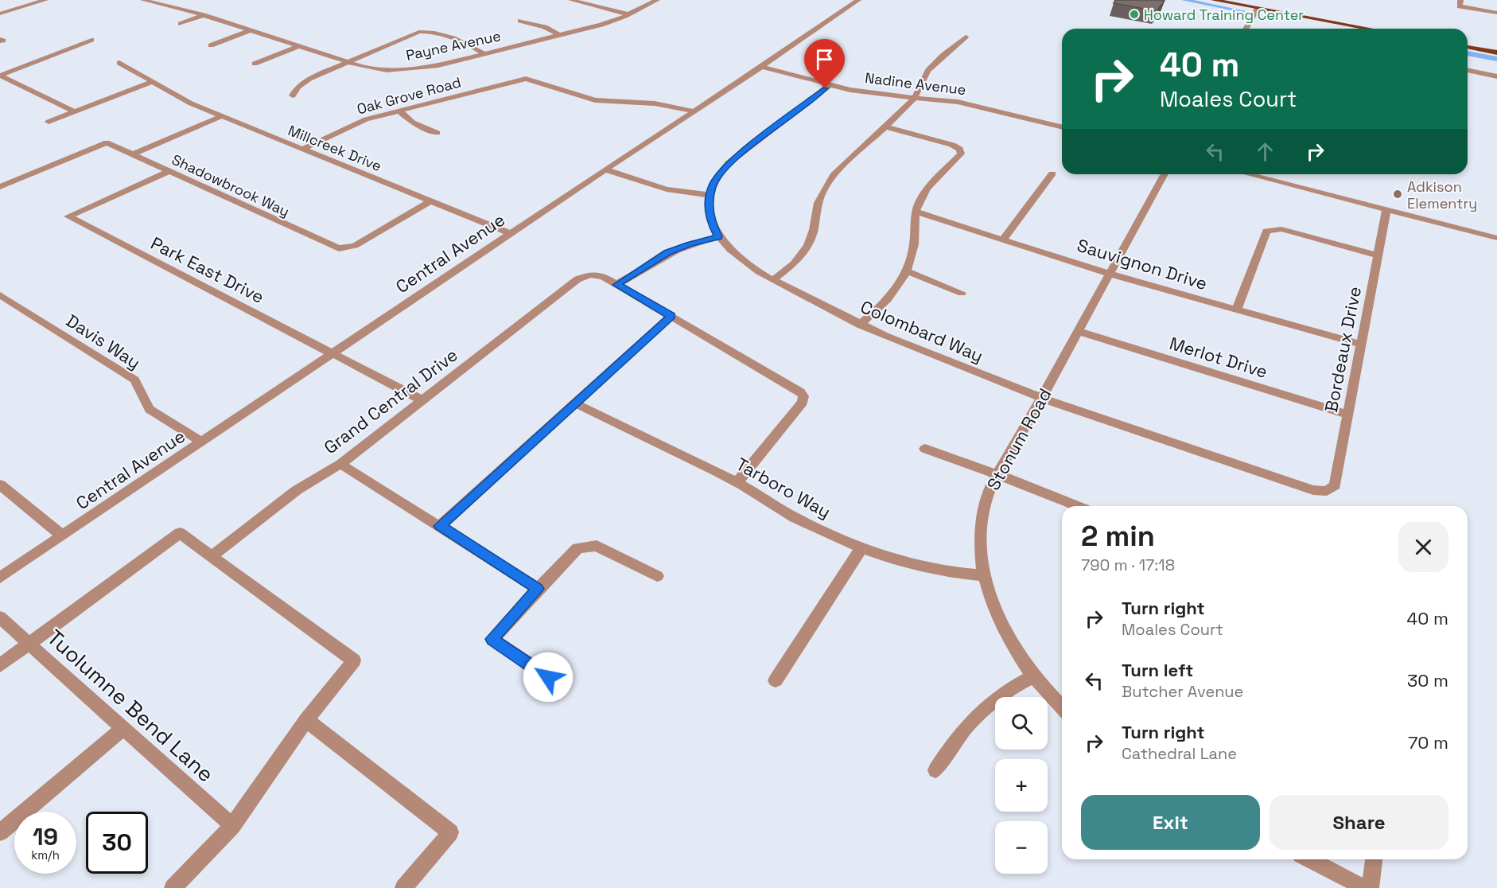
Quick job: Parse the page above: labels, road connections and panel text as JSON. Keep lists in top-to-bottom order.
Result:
{
  "streets": {
    "street": [
      "Payne Avenue",
      "Nadine Avenue",
      "Oak Grove Road",
      "Millcreek Drive",
      "Shadowbrook Way",
      "Central Avenue",
      "Sauvignon Drive",
      "Park East Drive",
      "Colombard Way",
      "Davis Way",
      "Bordeaux Drive",
      "Merlot Drive",
      "Grand Central Drive",
      "Stonum Road",
      "Tarboro Way",
      "Tuolumne Bend Lane"
    ]
  },
  "crossings": [
    ["Nadine Avenue", "Central Avenue"],
    ["Nadine Avenue", "Colombard Way"],
    ["Oak Grove Road", "Millcreek Drive"],
    ["Oak Grove Road", "Central Avenue"],
    ["Millcreek Drive", "Shadowbrook Way"],
    ["Millcreek Drive", "Central Avenue"],
    ["Shadowbrook Way", "Park East Drive"],
    ["Central Avenue", "Park East Drive"],
    ["Central Avenue", "Davis Way"],
    ["Sauvignon Drive", "Bordeaux Drive"],
    ["Sauvignon Drive", "Stonum Road"],
    ["Park East Drive", "Grand Central Drive"],
    ["Colombard Way", "Bordeaux Drive"],
    ["Colombard Way", "Stonum Road"],
    ["Bordeaux Drive", "Merlot Drive"],
    ["Merlot Drive", "Stonum Road"],
    ["Stonum Road", "Tarboro Way"]
  ],
  "places": ["Howard Training Center", "Adkison Elementry"],
  "page": {
    "turn": ["40 m", "Moales Court"],
    "heading": ["2 min", "790 m · 17:18"],
    "list": [
      {
        "name": "Turn right",
        "note": "Moales Court",
        "value": "40 m"
      },
      {
        "name": "Turn left",
        "note": "Butcher Avenue",
        "value": "30 m"
      },
      {
        "name": "Turn right",
        "note": "Cathedral Lane",
        "value": "70 m"
      }
    ],
    "map_buttons": ["+", "−"],
    "buttons": ["Exit", "Share"],
    "speed": "19 km/h",
    "limit": "30"
  }
}
